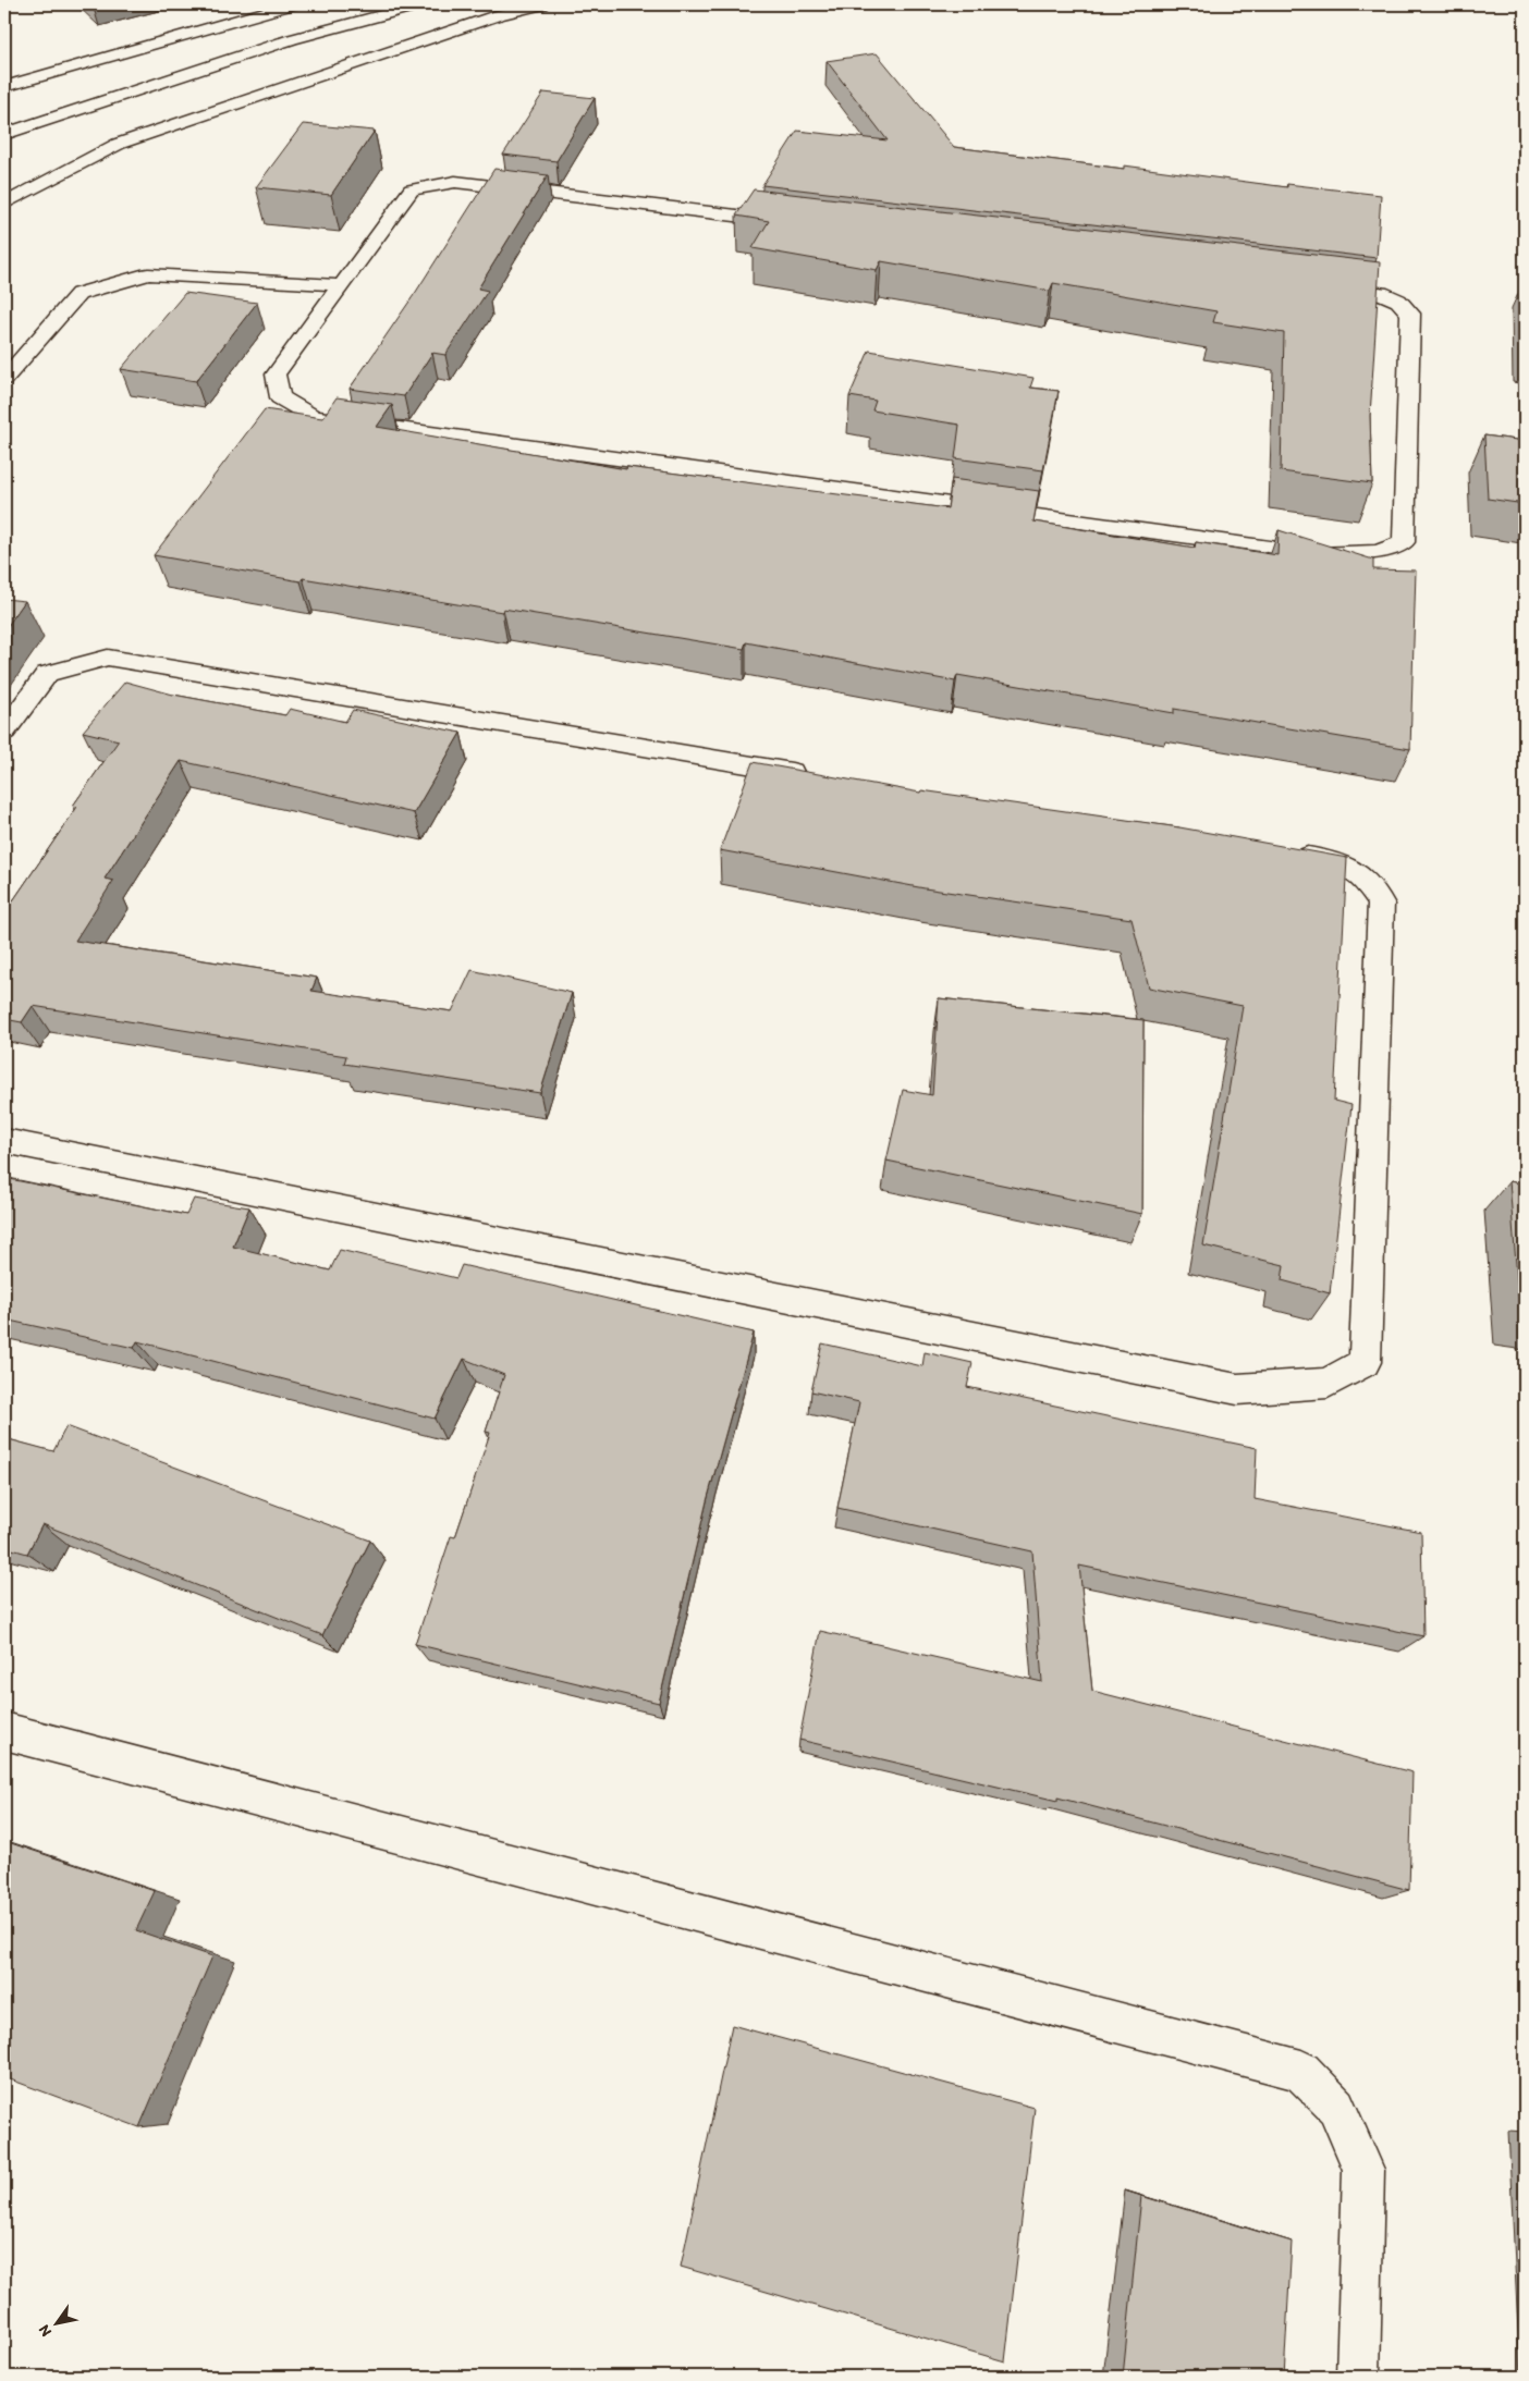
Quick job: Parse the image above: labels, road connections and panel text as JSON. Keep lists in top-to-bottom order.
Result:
{
  "north": "bottom left"
}
